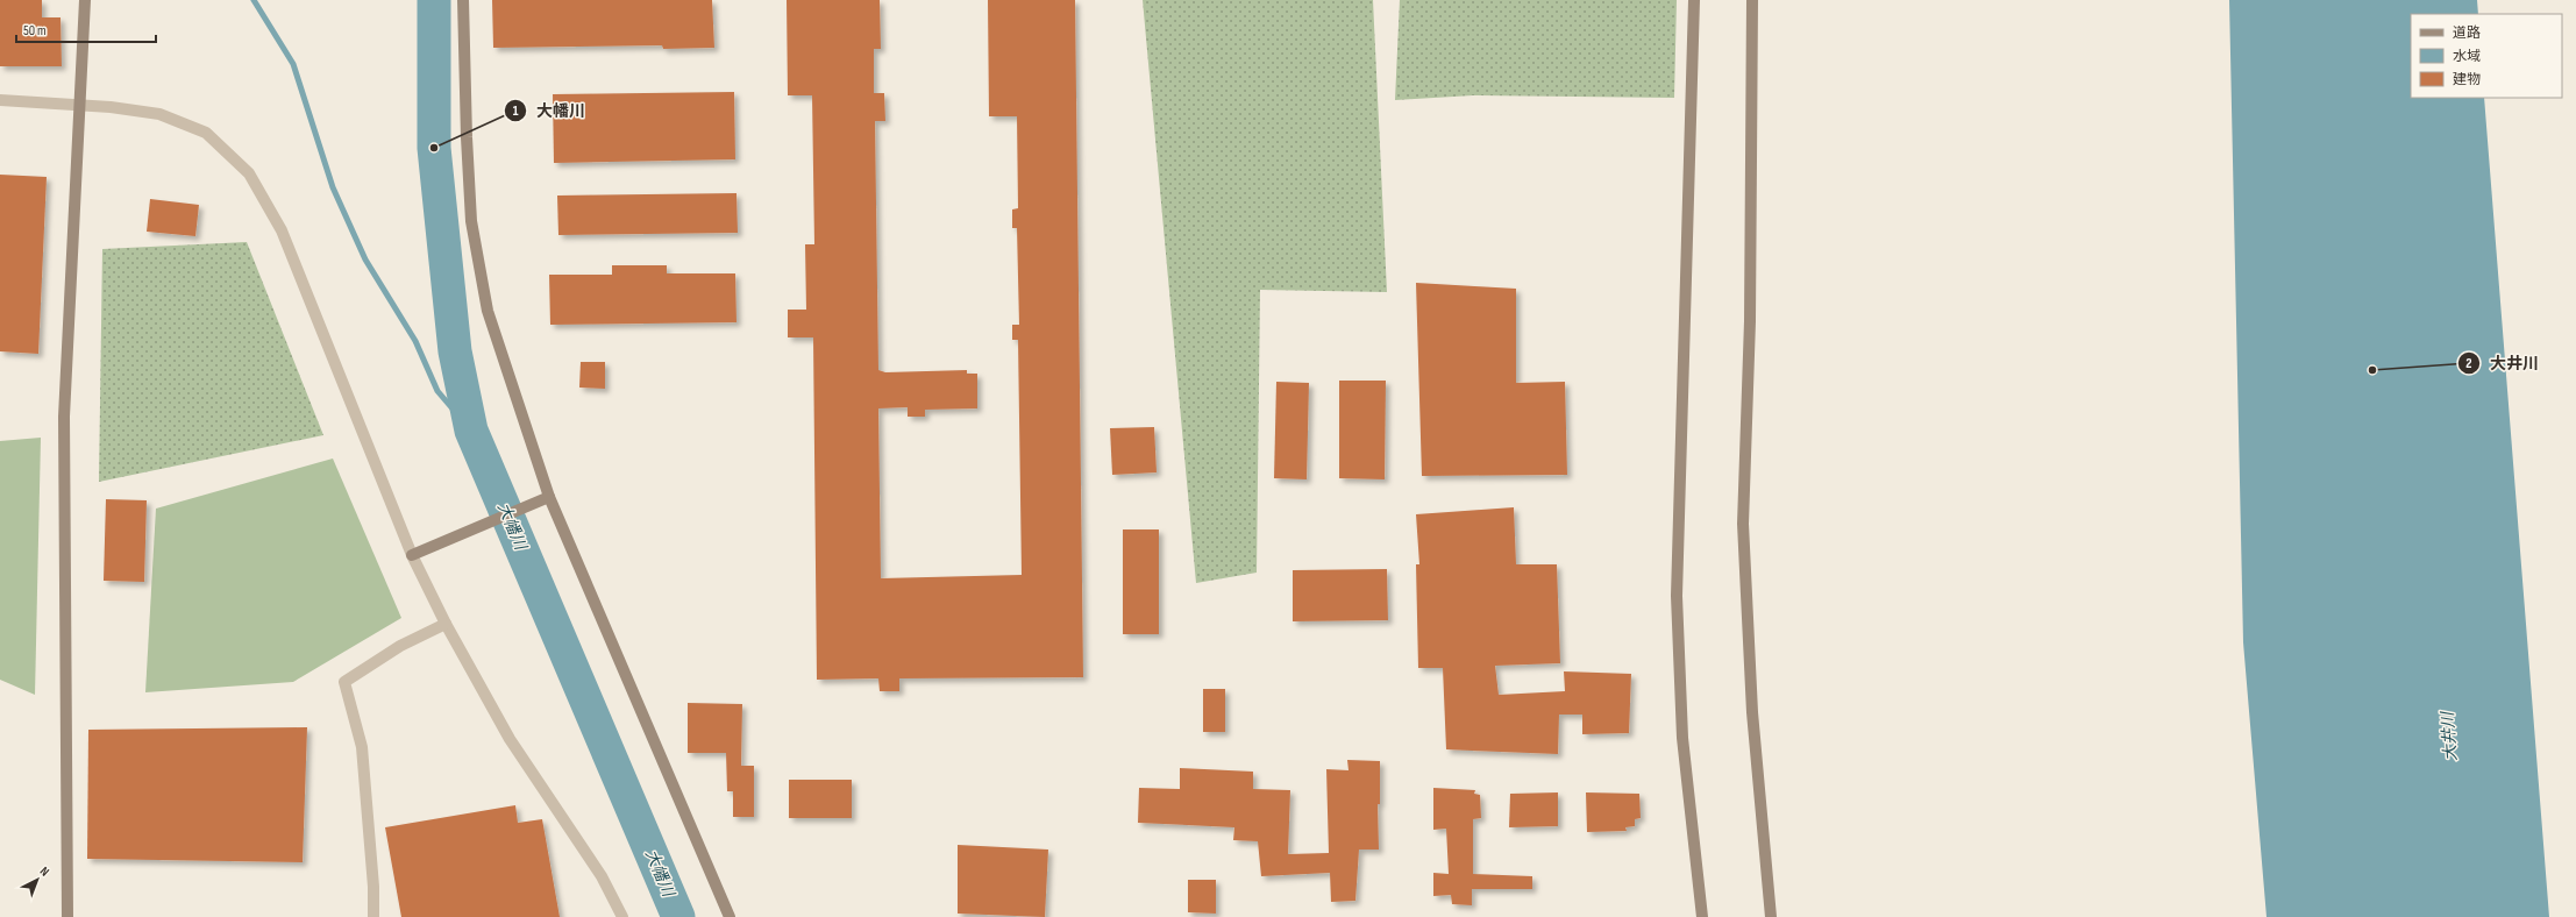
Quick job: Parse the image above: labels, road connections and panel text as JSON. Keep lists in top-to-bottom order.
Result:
{
  "water": ["大幡川", "大井川"],
  "places": ["大幡川", "大井川"],
  "legend": ["道路", "水域", "建物"],
  "scale_bar": "50 m",
  "north": "top right"
}
